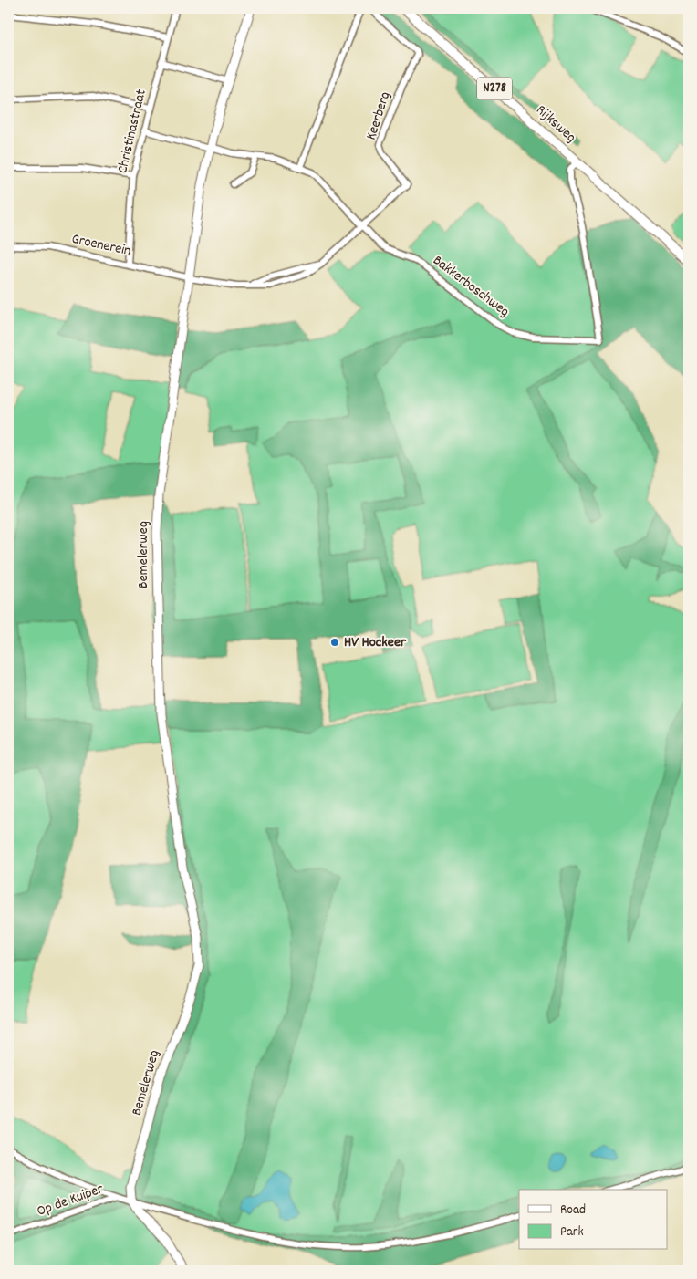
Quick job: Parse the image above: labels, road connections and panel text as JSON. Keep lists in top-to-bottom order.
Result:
{
  "streets": {
    "main road": ["N278", "Rijksweg"],
    "street": [
      "Keerberg",
      "Christinastraat",
      "Groenerein",
      "Bakkerboschweg",
      "Bemelerweg",
      "Op de Kuiper"
    ]
  },
  "crossings": [
    ["Keerberg", "Groenerein"],
    ["Keerberg", "Bakkerboschweg"],
    ["Rijksweg", "Bakkerboschweg"],
    ["Christinastraat", "Groenerein"],
    ["Groenerein", "Bakkerboschweg"],
    ["Groenerein", "Bemelerweg"],
    ["Bakkerboschweg", "Bemelerweg"]
  ],
  "places": ["HV Hockeer"],
  "legend": ["Road", "Park"]
}
